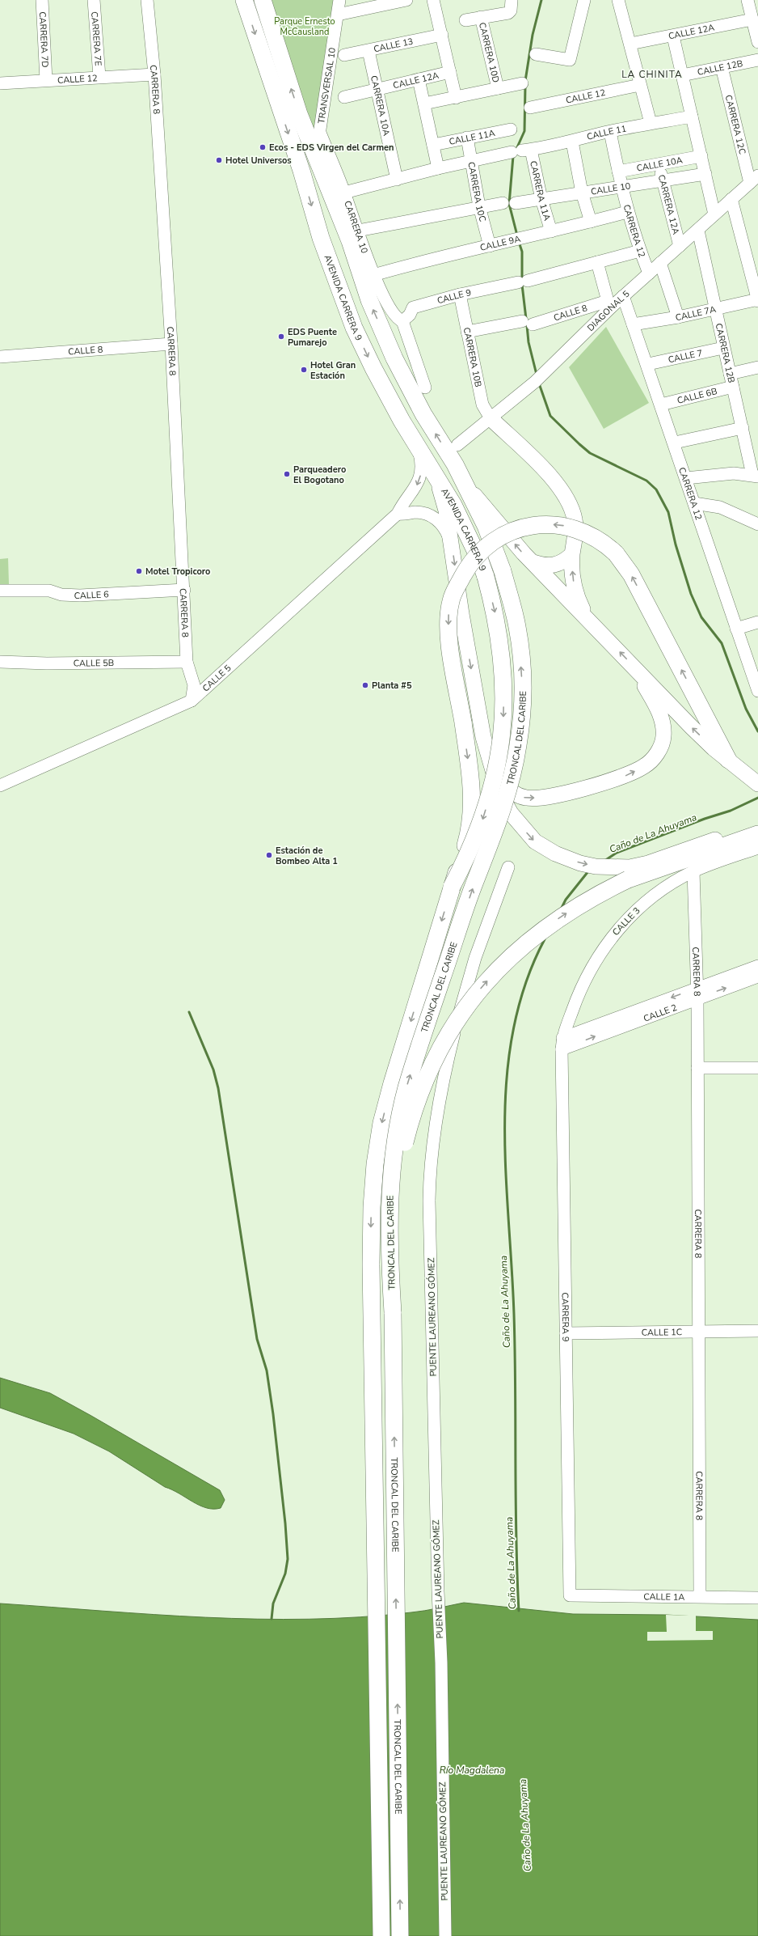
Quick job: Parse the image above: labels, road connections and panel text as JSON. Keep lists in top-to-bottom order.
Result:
{
  "streets": {
    "highway": ["AVENIDA CARRERA 9", "TRONCAL DEL CARIBE"],
    "street": [
      "CALLE 12A",
      "CARRERA 7E",
      "CARRERA 7D",
      "CALLE 13",
      "CARRERA 10D",
      "CALLE 12B",
      "CALLE 12",
      "TRANSVERSAL 10",
      "CARRERA 8",
      "CARRERA 10A",
      "CARRERA 12C",
      "CALLE 11",
      "CALLE 11A",
      "CALLE 10A",
      "CALLE 10",
      "CARRERA 11A",
      "CARRERA 10C",
      "CARRERA 12A",
      "CARRERA 10",
      "CARRERA 12",
      "CALLE 9A",
      "CALLE 9",
      "DIAGONAL 5",
      "CALLE 8",
      "CALLE 7A",
      "CARRERA 12B",
      "CALLE 7",
      "CARRERA 10B",
      "CALLE 6B",
      "CALLE 6",
      "CALLE 5B",
      "CALLE 5",
      "CALLE 3",
      "CALLE 2",
      "CARRERA 9",
      "PUENTE LAUREANO GÓMEZ",
      "CALLE 1C",
      "CALLE 1A"
    ]
  },
  "crossings": [
    ["CALLE 12A", "CARRERA 10A"],
    ["CARRERA 7E", "CALLE 12"],
    ["CARRERA 7D", "CALLE 12"],
    ["CALLE 13", "CARRERA 10A"],
    ["CALLE 12B", "CARRERA 12C"],
    ["CALLE 12", "CARRERA 8"],
    ["TRANSVERSAL 10", "CARRERA 10"],
    ["TRANSVERSAL 10", "AVENIDA CARRERA 9"],
    ["CARRERA 8", "CALLE 8"],
    ["CARRERA 8", "CALLE 6"],
    ["CARRERA 8", "CALLE 5B"],
    ["CARRERA 8", "CALLE 5"],
    ["CARRERA 8", "CALLE 3"],
    ["CARRERA 8", "CALLE 2"],
    ["CARRERA 8", "CALLE 1C"],
    ["CARRERA 8", "CALLE 1A"],
    ["CARRERA 10A", "CALLE 11"],
    ["CARRERA 12C", "DIAGONAL 5"],
    ["CALLE 11", "CARRERA 11A"],
    ["CALLE 11", "CARRERA 10C"],
    ["CALLE 11", "CARRERA 10"],
    ["CALLE 11", "CARRERA 12"],
    ["CALLE 11A", "CARRERA 10C"],
    ["CALLE 10A", "CARRERA 12A"],
    ["CALLE 10A", "CARRERA 12"],
    ["CALLE 10", "CARRERA 11A"],
    ["CALLE 10", "CARRERA 12A"],
    ["CALLE 10", "CARRERA 12"],
    ["CARRERA 11A", "CALLE 9A"],
    ["CARRERA 10C", "CALLE 9A"],
    ["CARRERA 12A", "DIAGONAL 5"],
    ["CARRERA 10", "CALLE 9A"],
    ["CARRERA 10", "CALLE 9"],
    ["CARRERA 12", "CALLE 9A"],
    ["CARRERA 12", "CALLE 9"],
    ["CARRERA 12", "DIAGONAL 5"],
    ["CARRERA 12", "CALLE 7A"],
    ["CARRERA 12", "CALLE 7"],
    ["CARRERA 12", "CALLE 6B"],
    ["CALLE 9", "CARRERA 10B"],
    ["AVENIDA CARRERA 9", "CALLE 5"],
    ["AVENIDA CARRERA 9", "TRONCAL DEL CARIBE"],
    ["DIAGONAL 5", "CALLE 8"],
    ["DIAGONAL 5", "CARRERA 12B"],
    ["DIAGONAL 5", "CARRERA 10B"],
    ["CALLE 8", "CARRERA 10B"],
    ["CALLE 7A", "CARRERA 12B"],
    ["CARRERA 12B", "CALLE 7"],
    ["CARRERA 12B", "CALLE 6B"],
    ["CALLE 3", "CALLE 2"],
    ["CALLE 3", "CARRERA 9"],
    ["CALLE 2", "CARRERA 9"],
    ["CARRERA 9", "CALLE 1C"],
    ["CARRERA 9", "CALLE 1A"]
  ],
  "districts": ["LA CHINITA"],
  "water": ["Caño de La Ahuyama", "Río Magdalena"],
  "parks": ["Parque Ernesto McCausland"],
  "places": [
    "Ecos - EDS Virgen del Carmen",
    "Hotel Universos",
    "EDS Puente Pumarejo",
    "Hotel Gran Estación",
    "Parqueadero El Bogotano",
    "Motel Tropicoro",
    "Planta #5",
    "Estación de Bombeo Alta 1"
  ]
}
